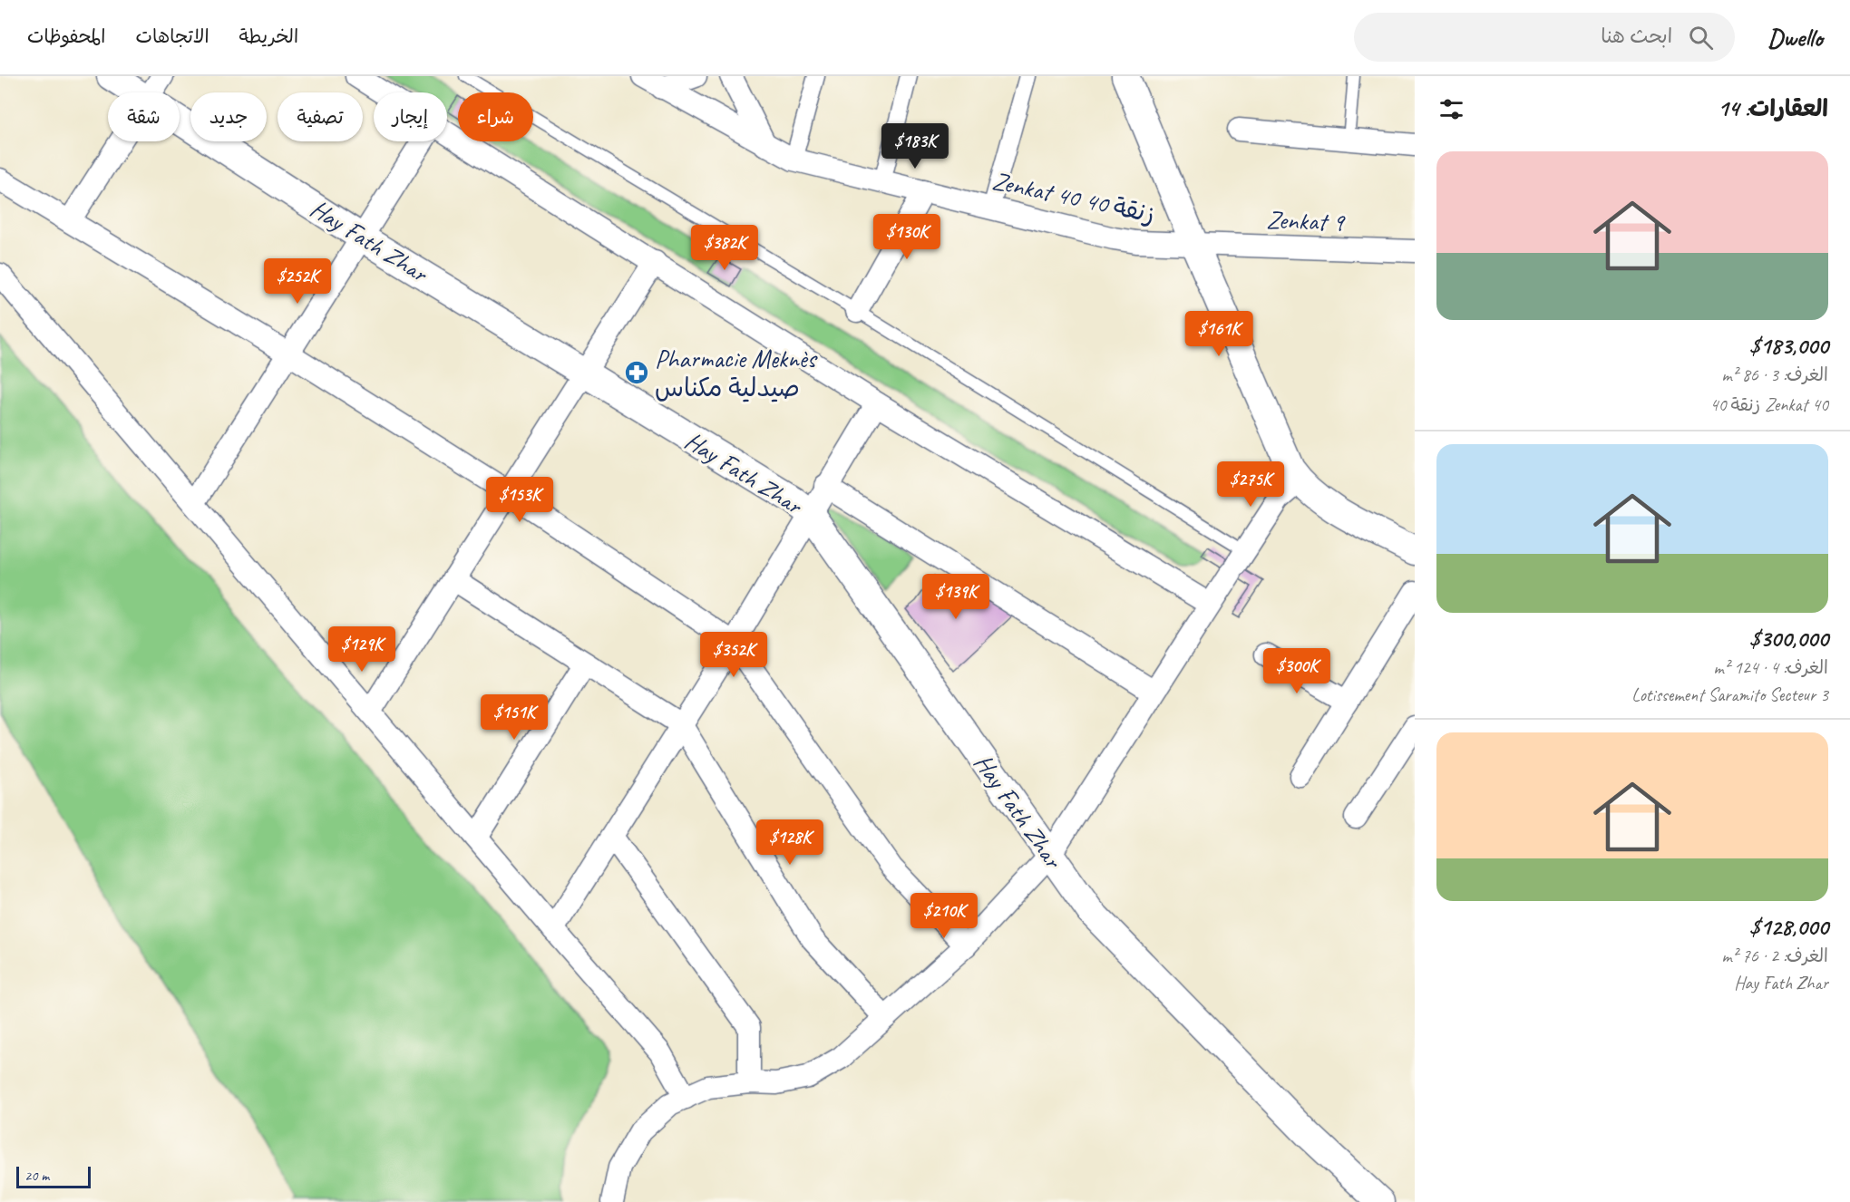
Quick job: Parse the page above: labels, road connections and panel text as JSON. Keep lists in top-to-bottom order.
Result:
{
  "streets": {
    "street": ["Zenkat 40 زنقة 40", "Zenkat 9", "Hay Fath Zhar"]
  },
  "crossings": [
    ["Zenkat 40 زنقة 40", "Zenkat 9"]
  ],
  "places": {
    "pharmacy": ["Pharmacie Meknès صيدلية مكناس"]
  },
  "scale_bar": "20 m",
  "page": {
    "header": "Dwello",
    "search": "ابحث هنا",
    "nav": ["الخريطة", "الاتجاهات", "المحفوظات"],
    "heading": "العقارات: 14",
    "chip": [
      "شراء",
      "إيجار",
      "تصفية",
      "جديد",
      "شقة"
    ],
    "price": [
      "$183K",
      "$130K",
      "$382K",
      "$252K",
      "$161K",
      "$275K",
      "$153K",
      "$139K",
      "$129K",
      "$352K",
      "$300K",
      "$151K",
      "$128K",
      "$210K"
    ],
    "list": [
      {
        "name": "$183,000",
        "note": "الغرف: 3 · 86 m² · Zenkat 40 زنقة 40"
      },
      {
        "name": "$300,000",
        "note": "الغرف: 4 · 124 m² · Lotissement Saramito Secteur 3"
      },
      {
        "name": "$128,000",
        "note": "الغرف: 2 · 76 m² · Hay Fath Zhar"
      }
    ],
    "scale": "20 m"
  }
}
